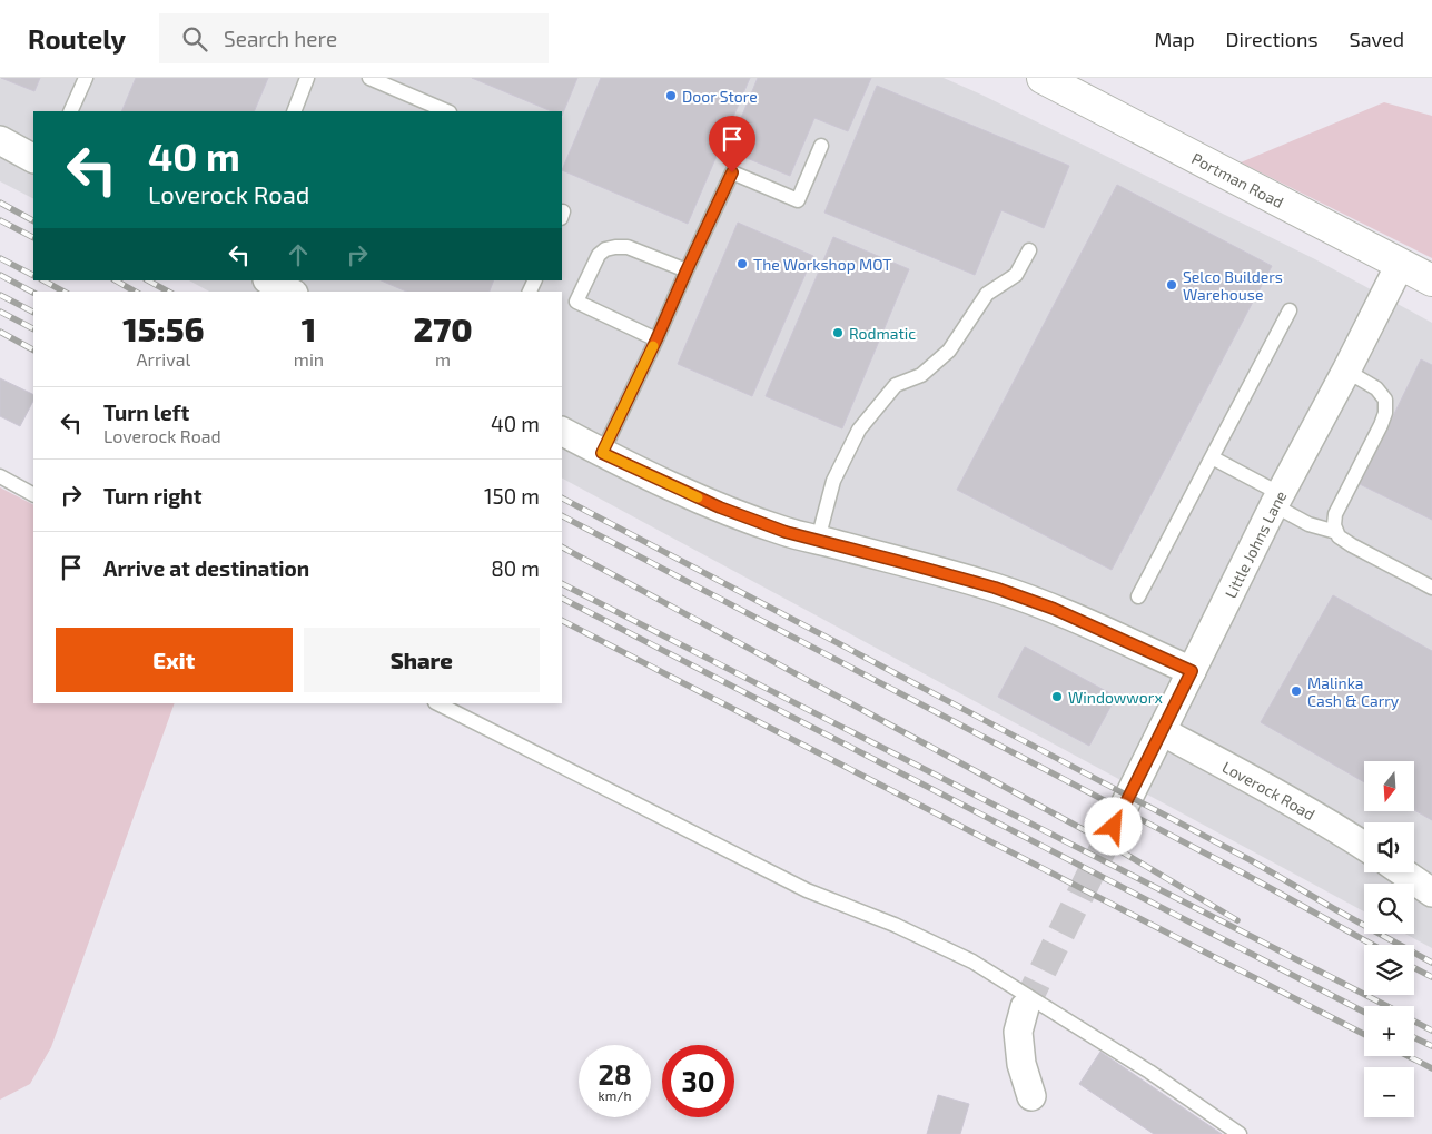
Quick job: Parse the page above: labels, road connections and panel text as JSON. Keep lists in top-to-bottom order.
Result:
{
  "streets": {
    "street": ["Portman Road", "Little Johns Lane", "Loverock Road"]
  },
  "crossings": [
    ["Portman Road", "Little Johns Lane"],
    ["Little Johns Lane", "Loverock Road"]
  ],
  "places": [
    "Door Store",
    "The Workshop MOT",
    "Selco Builders Warehouse",
    "Rodmatic",
    "Malinka Cash & Carry",
    "Windowworx"
  ],
  "north": "bottom",
  "page": {
    "header": "Routely",
    "search": "Search here",
    "nav": ["Map", "Directions", "Saved"],
    "turn": ["40 m", "Loverock Road"],
    "eta": [
      "15:56",
      "Arrival",
      "1",
      "min",
      "270",
      "m"
    ],
    "list": [
      {
        "name": "Turn left",
        "note": "Loverock Road",
        "value": "40 m"
      },
      {
        "name": "Turn right",
        "value": "150 m"
      },
      {
        "name": "Arrive at destination",
        "value": "80 m"
      }
    ],
    "buttons": ["Exit", "Share"],
    "map_buttons": ["+", "−"],
    "speed": "28 km/h",
    "limit": "30"
  }
}
